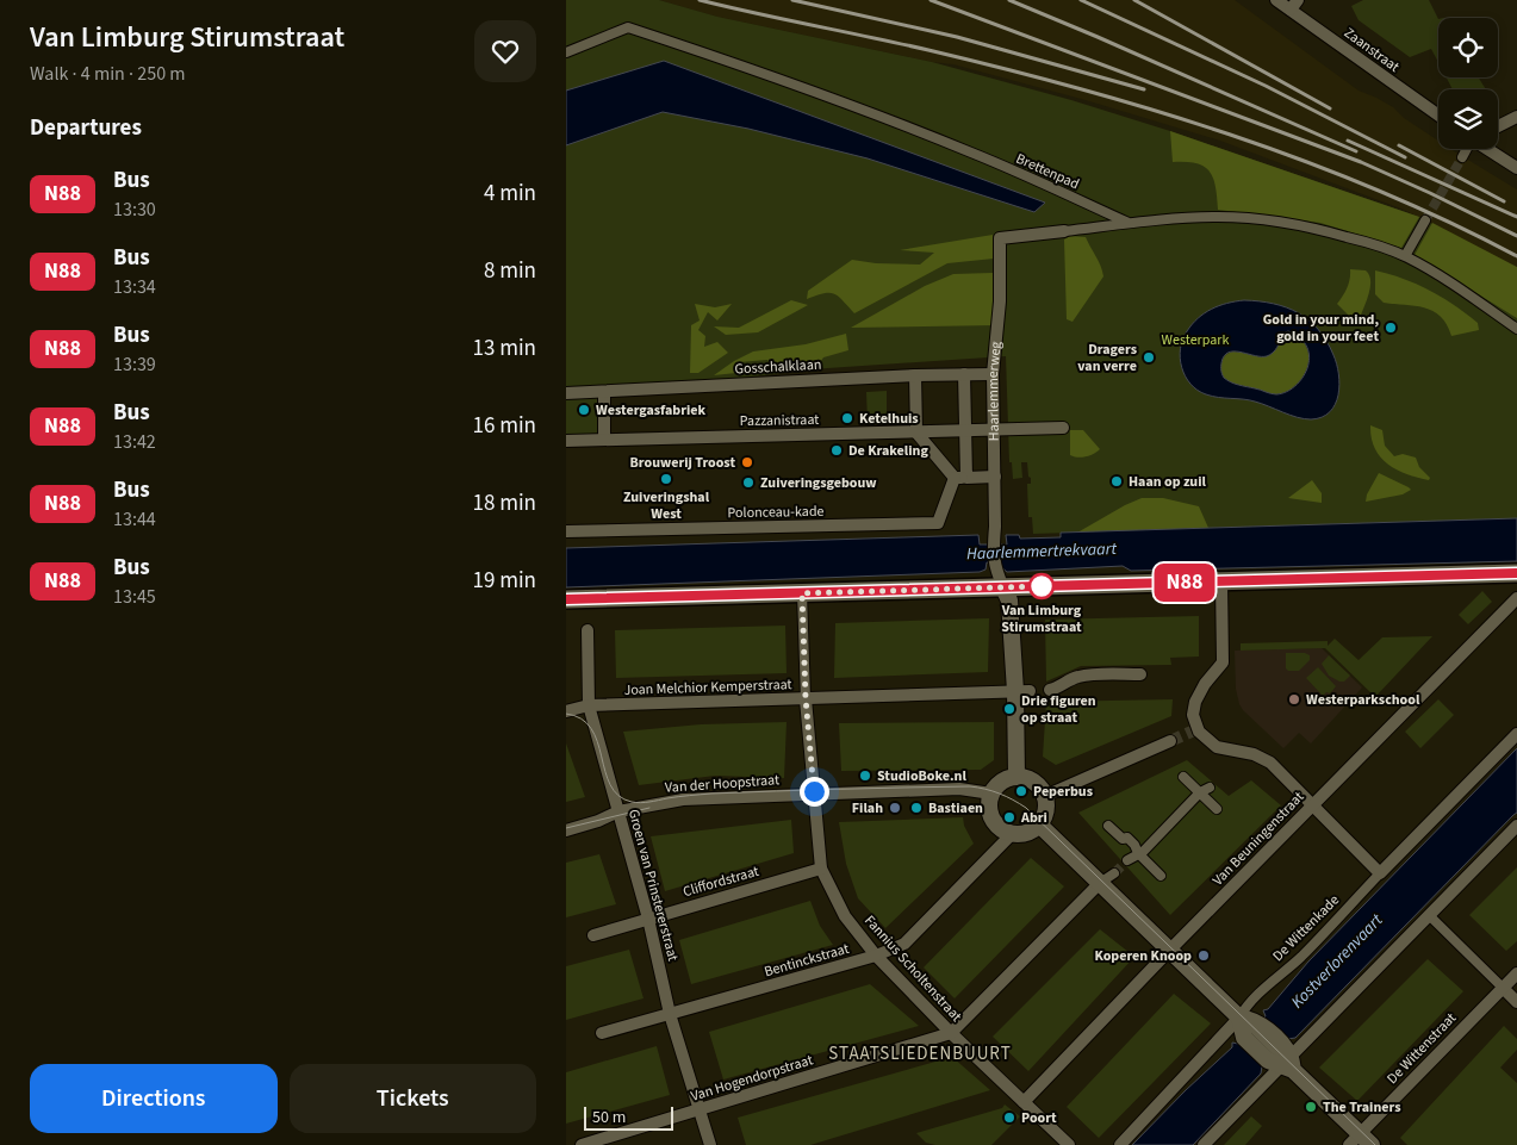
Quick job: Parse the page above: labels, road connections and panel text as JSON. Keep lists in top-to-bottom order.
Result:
{
  "streets": {
    "street": [
      "Zaanstraat",
      "Brettenpad",
      "Gosschalklaan",
      "Haarlemmerweg",
      "Pazzanistraat",
      "Polonceau-kade",
      "Joan Melchior Kemperstraat",
      "Van der Hoopstraat",
      "Van Beuningenstraat",
      "Cliffordstraat",
      "Groen van Prinstererstraat",
      "De Wittenkade",
      "Bentinckstraat",
      "Fannius Scholtenstraat",
      "De Wittenstraat",
      "Van Hogendorpstraat"
    ]
  },
  "crossings": [
    ["Gosschalklaan", "Haarlemmerweg"],
    ["Haarlemmerweg", "Pazzanistraat"],
    ["Joan Melchior Kemperstraat", "Groen van Prinstererstraat"],
    ["Joan Melchior Kemperstraat", "Fannius Scholtenstraat"],
    ["Van der Hoopstraat", "Groen van Prinstererstraat"],
    ["Van der Hoopstraat", "Bentinckstraat"],
    ["Van der Hoopstraat", "Fannius Scholtenstraat"],
    ["Van Beuningenstraat", "Fannius Scholtenstraat"],
    ["Cliffordstraat", "Groen van Prinstererstraat"],
    ["Cliffordstraat", "Fannius Scholtenstraat"],
    ["Groen van Prinstererstraat", "Bentinckstraat"],
    ["Groen van Prinstererstraat", "Van Hogendorpstraat"],
    ["Bentinckstraat", "Fannius Scholtenstraat"],
    ["Fannius Scholtenstraat", "Van Hogendorpstraat"]
  ],
  "districts": ["STAATSLIEDENBUURT"],
  "water": ["Haarlemmertrekvaart", "Kostverlorenvaart"],
  "parks": ["Westerpark"],
  "places": [
    "Gold in your mind, gold in your feet",
    "Dragers van verre",
    "Westergasfabriek",
    "Ketelhuis",
    "De Krakeling",
    "Brouwerij Troost",
    "Zuiveringshal West",
    "Haan op zuil",
    "Zuiveringsgebouw",
    "Van Limburg Stirumstraat",
    "Westerparkschool",
    "Drie figuren op straat",
    "StudioBoke.nl",
    "Peperbus",
    "Filah",
    "Bastiaen",
    "Abri",
    "Koperen Knoop",
    "The Trainers",
    "Poort"
  ],
  "lines": ["bus line N88"],
  "scale_bar": "50 m",
  "page": {
    "heading": [
      ["Van Limburg Stirumstraat", "Walk · 4 min · 250 m"],
      "Departures"
    ],
    "on_map": "N88",
    "list": [
      {
        "mark": "N88",
        "name": "Bus",
        "note": "13:30",
        "value": "4 min"
      },
      {
        "mark": "N88",
        "name": "Bus",
        "note": "13:34",
        "value": "8 min"
      },
      {
        "mark": "N88",
        "name": "Bus",
        "note": "13:39",
        "value": "13 min"
      },
      {
        "mark": "N88",
        "name": "Bus",
        "note": "13:42",
        "value": "16 min"
      },
      {
        "mark": "N88",
        "name": "Bus",
        "note": "13:44",
        "value": "18 min"
      },
      {
        "mark": "N88",
        "name": "Bus",
        "note": "13:45",
        "value": "19 min"
      }
    ],
    "buttons": ["Directions", "Tickets"],
    "scale": "50 m"
  }
}
